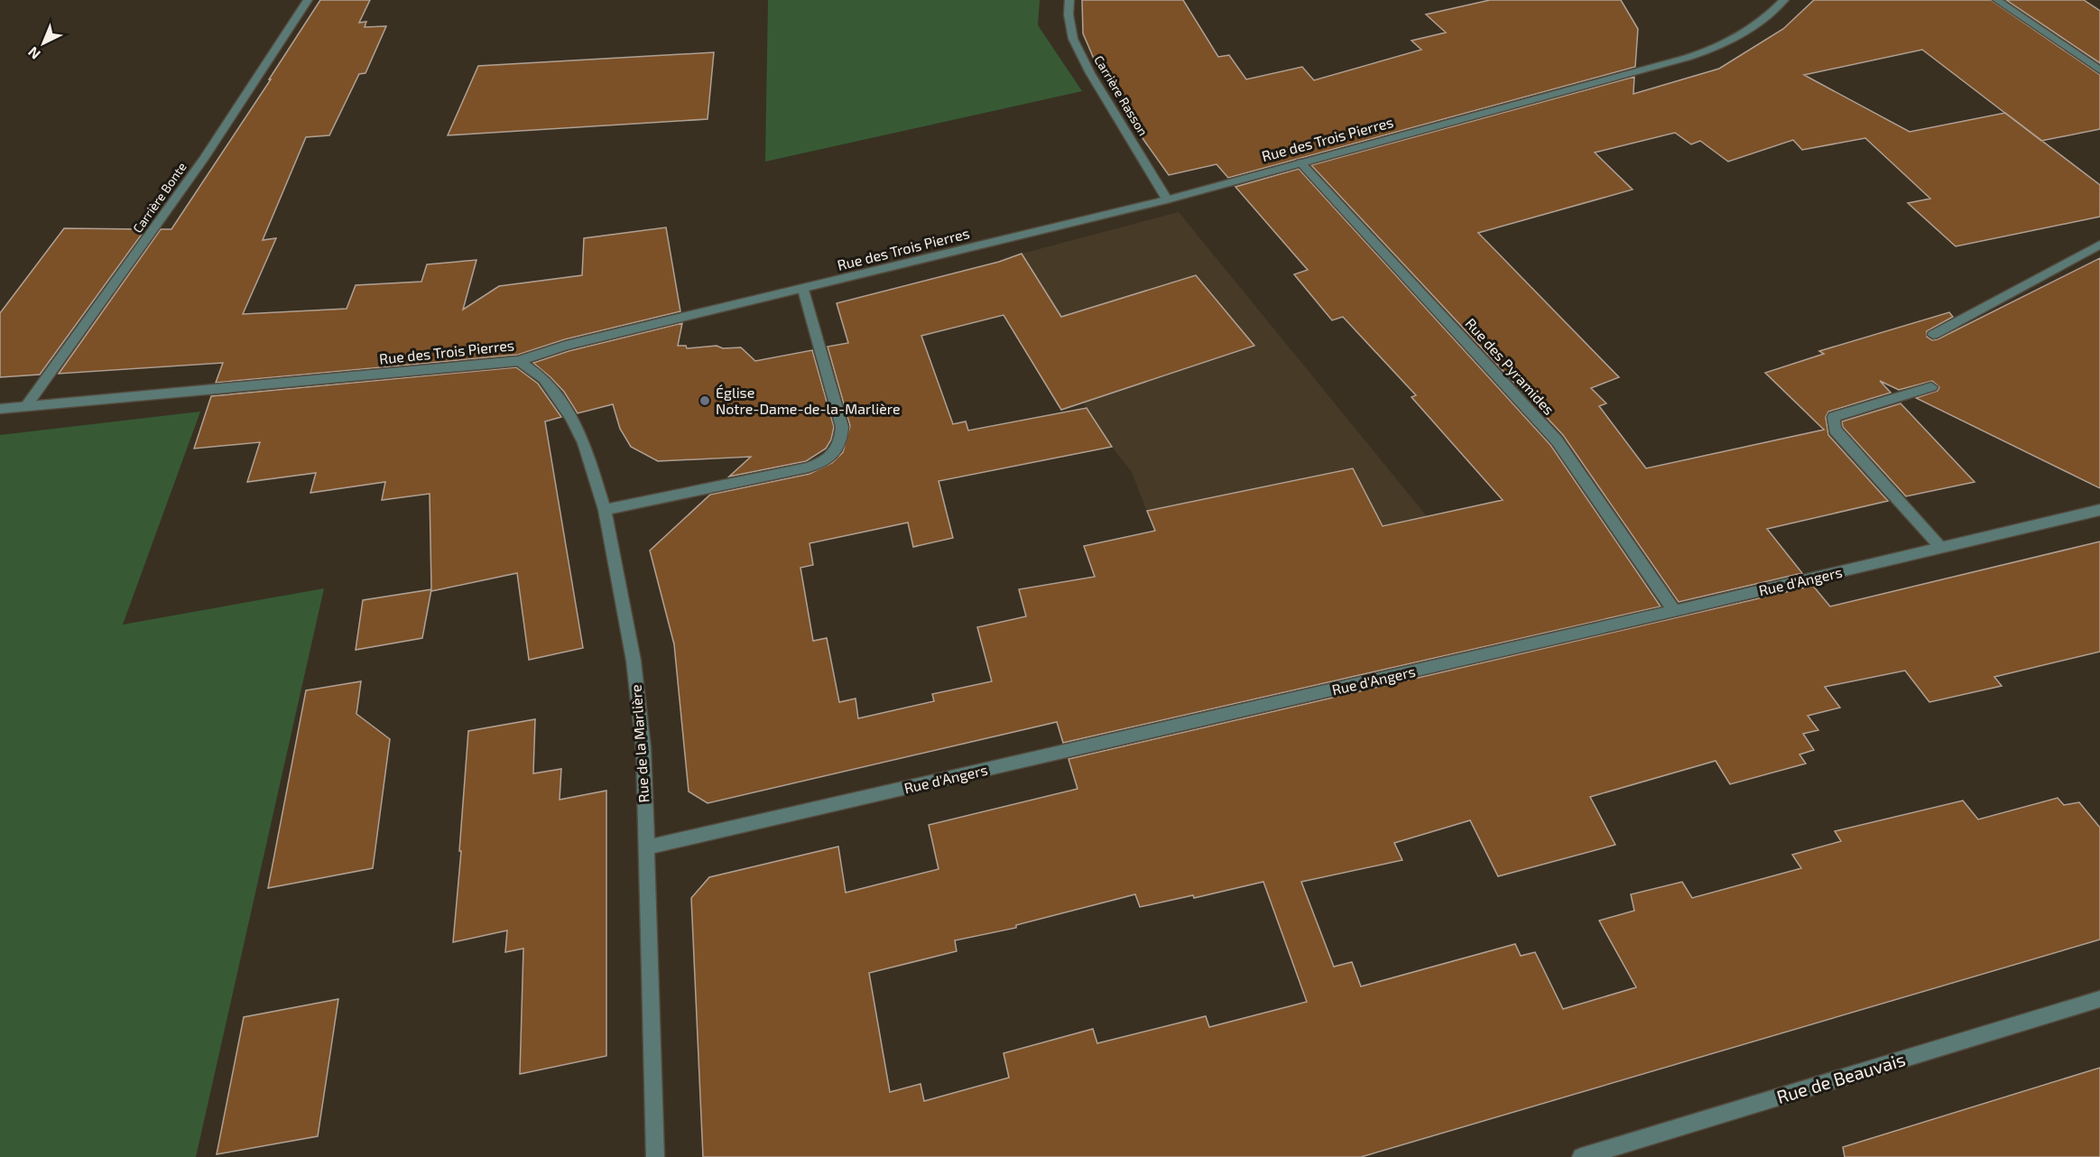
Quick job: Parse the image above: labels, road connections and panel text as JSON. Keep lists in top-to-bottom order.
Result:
{
  "streets": {
    "street": [
      "Carrière Rasson",
      "Rue des Trois Pierres",
      "Carrière Bonte",
      "Rue des Pyramides",
      "Rue d'Angers",
      "Rue de la Marlière",
      "Rue de Beauvais"
    ]
  },
  "crossings": [
    ["Carrière Rasson", "Rue des Trois Pierres"],
    ["Rue des Trois Pierres", "Carrière Bonte"],
    ["Rue des Trois Pierres", "Rue des Pyramides"],
    ["Rue des Trois Pierres", "Rue de la Marlière"],
    ["Rue des Pyramides", "Rue d'Angers"],
    ["Rue d'Angers", "Rue de la Marlière"]
  ],
  "places": ["Église Notre-Dame-de-la-Marlière"],
  "north": "bottom left"
}
